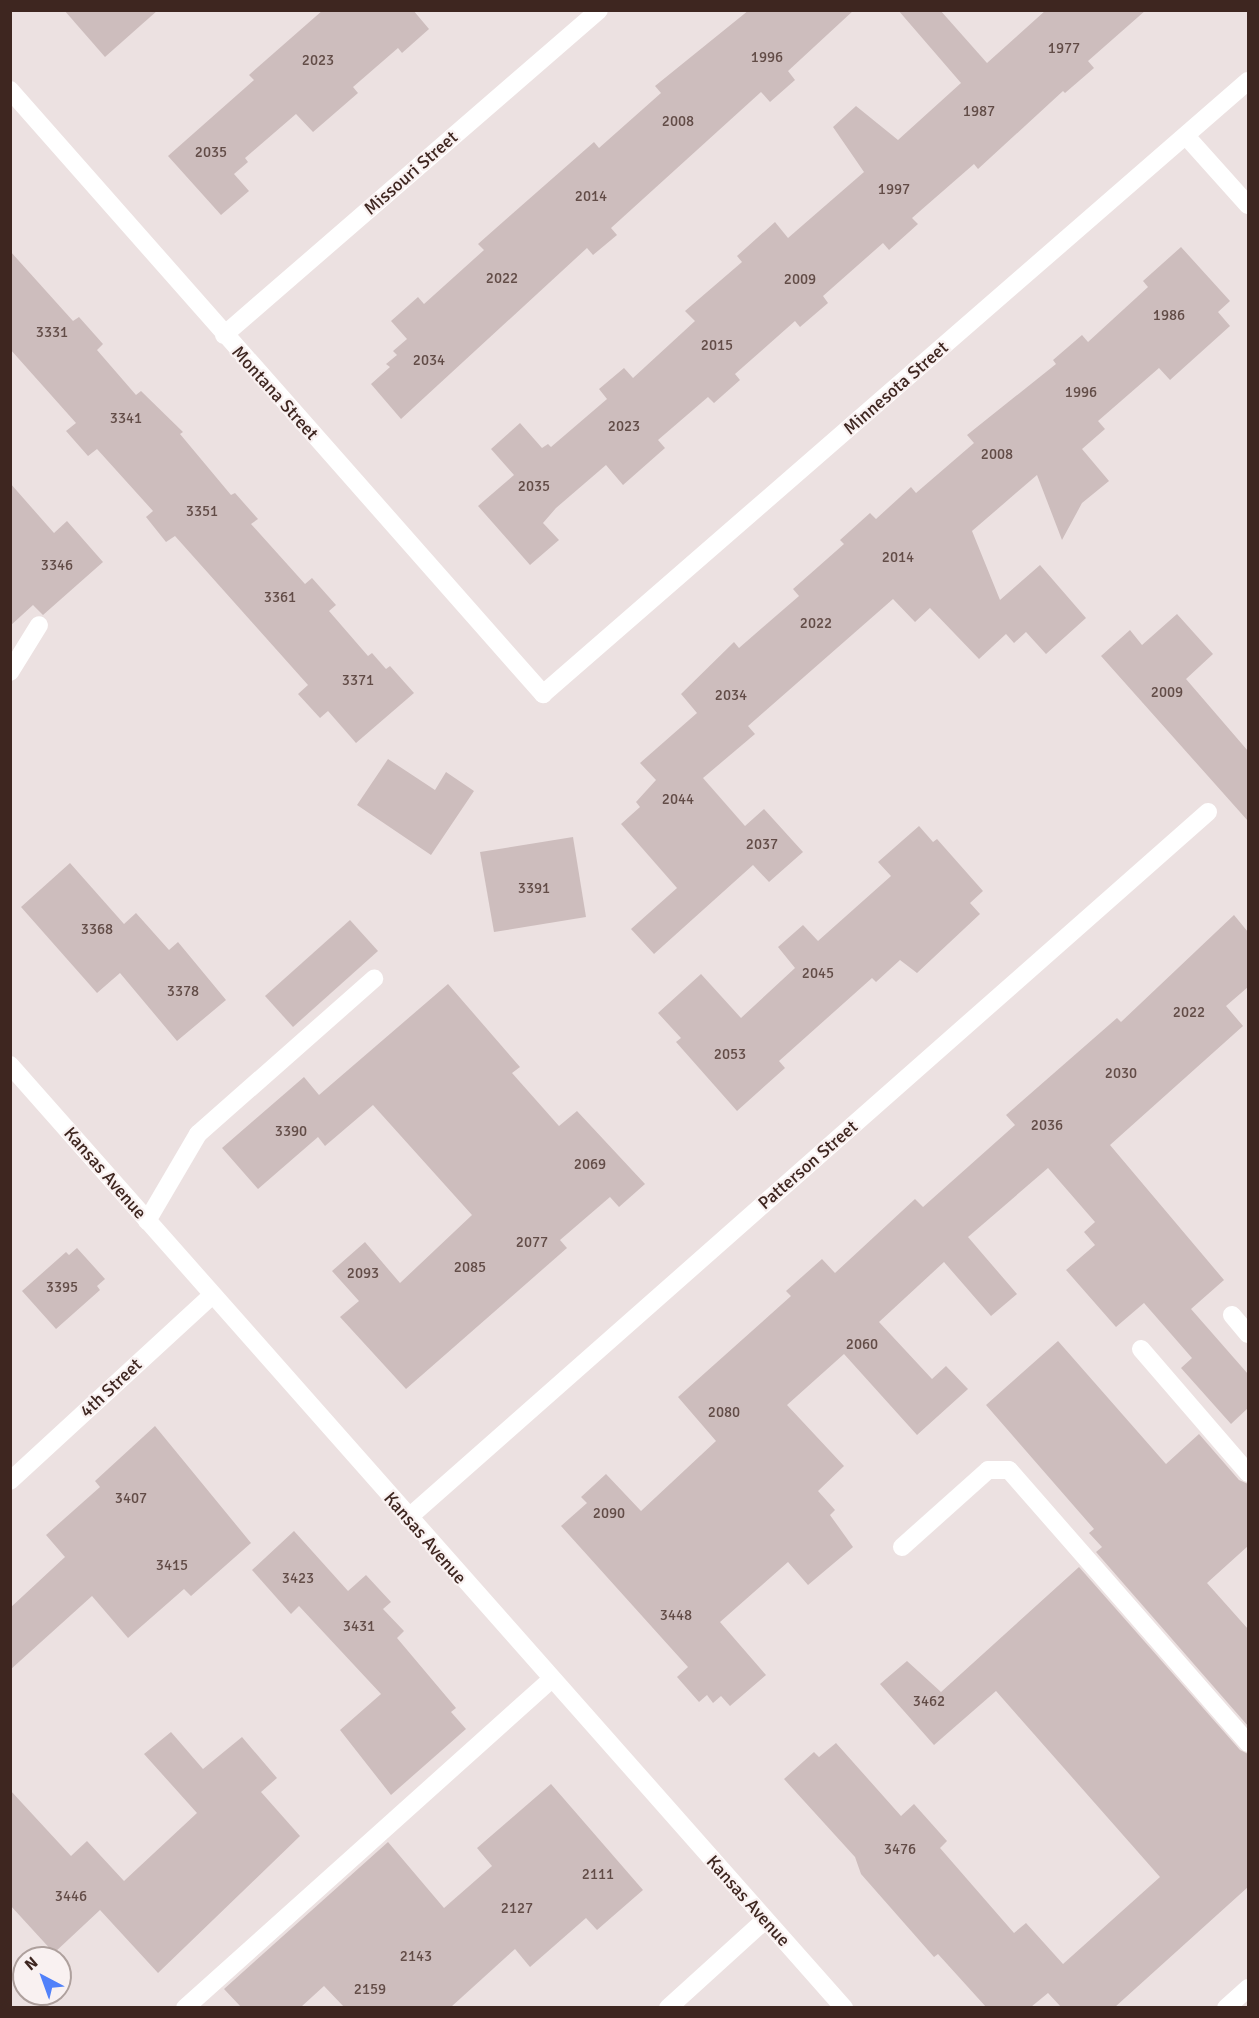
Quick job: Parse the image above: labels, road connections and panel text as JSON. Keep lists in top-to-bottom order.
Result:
{
  "streets": {
    "street": [
      "Missouri Street",
      "Minnesota Street",
      "Montana Street",
      "Patterson Street",
      "Kansas Avenue",
      "4th Street"
    ]
  },
  "crossings": [
    ["Missouri Street", "Montana Street"],
    ["Minnesota Street", "Montana Street"],
    ["Patterson Street", "Kansas Avenue"],
    ["Kansas Avenue", "4th Street"]
  ],
  "house_numbers": [
    "1977",
    "1996",
    "2023",
    "1987",
    "2008",
    "2035",
    "1997",
    "2014",
    "2022",
    "2009",
    "1986",
    "3331",
    "2015",
    "2034",
    "1996",
    "3341",
    "2023",
    "2008",
    "2035",
    "3351",
    "2014",
    "3346",
    "3361",
    "2022",
    "3371",
    "2009",
    "2034",
    "2044",
    "2037",
    "3391",
    "3368",
    "2045",
    "3378",
    "2022",
    "2053",
    "2030",
    "2036",
    "3390",
    "2069",
    "2077",
    "2085",
    "2093",
    "3395",
    "2060",
    "2080",
    "3407",
    "2090",
    "3415",
    "3423",
    "3448",
    "3431",
    "3462",
    "3476",
    "2111",
    "3446",
    "2127",
    "2143",
    "2159"
  ],
  "north": "top left"
}
